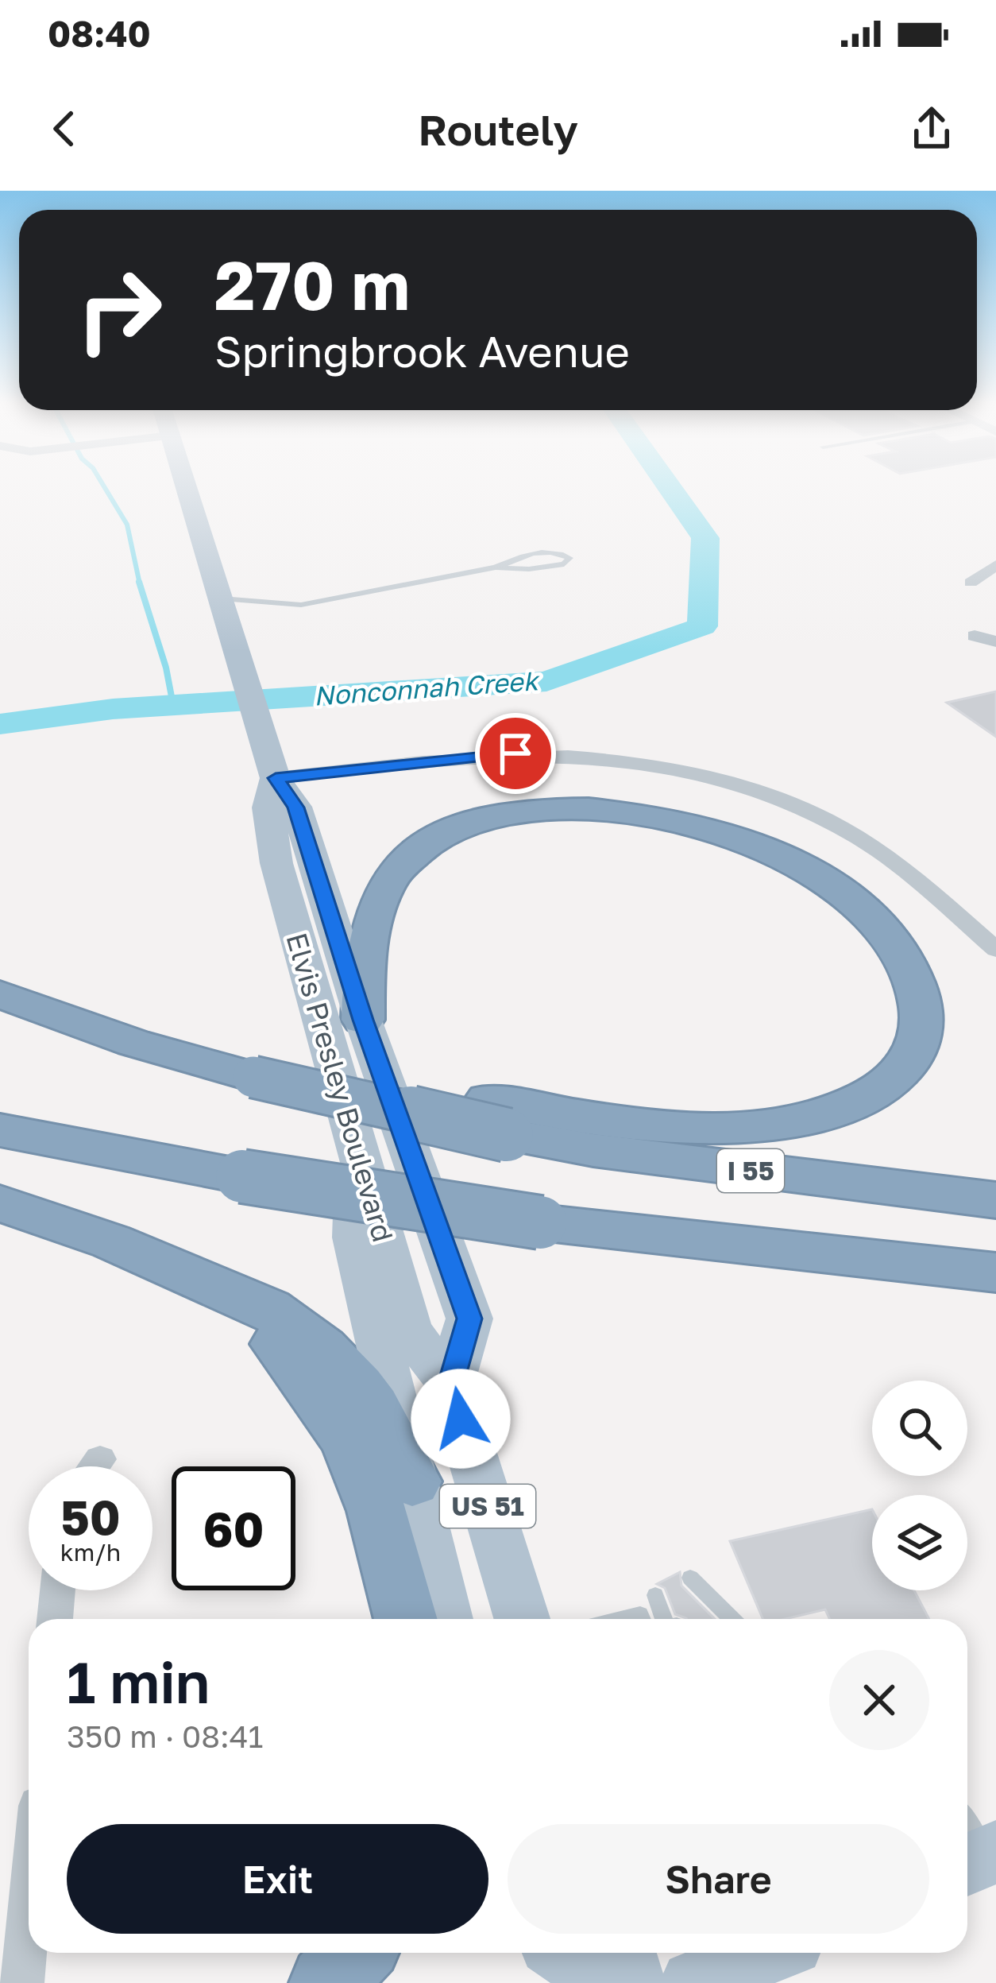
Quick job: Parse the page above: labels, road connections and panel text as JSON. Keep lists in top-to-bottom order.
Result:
{
  "streets": {
    "highway": ["I 55"],
    "main road": ["Elvis Presley Boulevard", "US 51"]
  },
  "water": ["Nonconnah Creek"],
  "page": {
    "status": "08:40",
    "header": "Routely",
    "turn": ["270 m", "Springbrook Avenue"],
    "speed": "50 km/h",
    "limit": "60",
    "heading": ["1 min", "350 m · 08:41"],
    "buttons": ["Exit", "Share"]
  }
}
